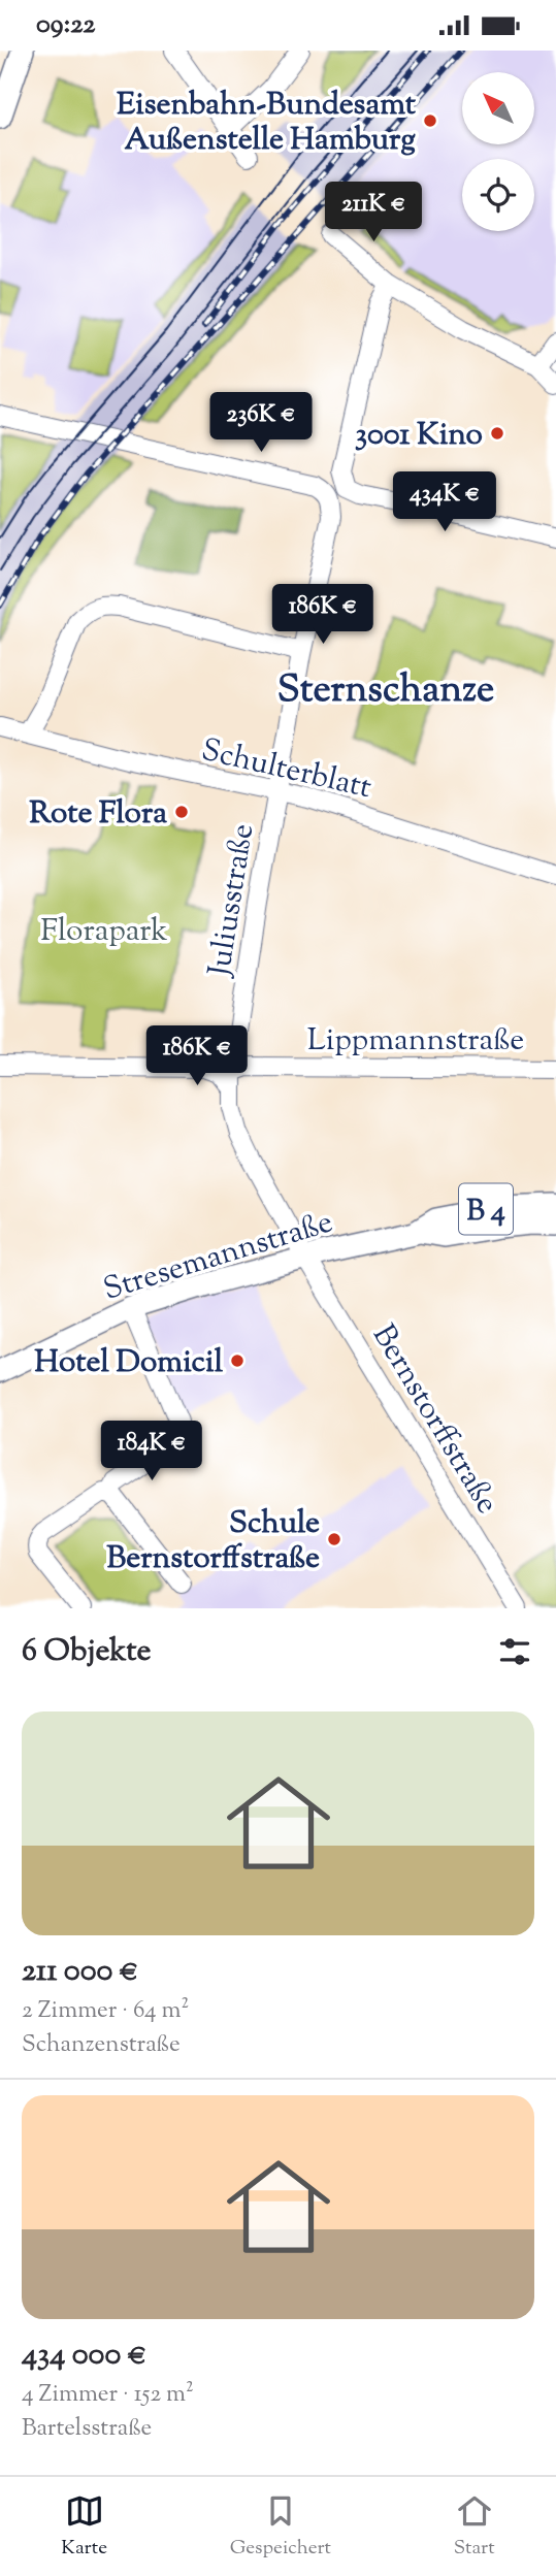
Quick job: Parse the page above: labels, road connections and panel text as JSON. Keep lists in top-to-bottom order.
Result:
{
  "streets": {
    "main road": ["B 4", "Stresemannstraße"],
    "street": [
      "Schulterblatt",
      "Juliusstraße",
      "Lippmannstraße",
      "Bernstorffstraße"
    ]
  },
  "crossings": [
    ["Schulterblatt", "Juliusstraße"],
    ["Juliusstraße", "Lippmannstraße"],
    ["Juliusstraße", "Stresemannstraße"],
    ["Juliusstraße", "Bernstorffstraße"],
    ["Stresemannstraße", "Bernstorffstraße"]
  ],
  "districts": ["Sternschanze"],
  "parks": ["Florapark"],
  "places": [
    "Eisenbahn-Bundesamt Außenstelle Hamburg",
    "3001 Kino",
    "Rote Flora",
    "Hotel Domicil",
    "Schule Bernstorffstraße"
  ],
  "north": "top left",
  "page": {
    "status": "09:22",
    "price": [
      "211K €",
      "236K €",
      "434K €",
      "186K €",
      "186K €",
      "184K €"
    ],
    "heading": "6 Objekte",
    "list": [
      {
        "name": "211 000 €",
        "note": "2 Zimmer · 64 m² · Schanzenstraße"
      },
      {
        "name": "434 000 €",
        "note": "4 Zimmer · 152 m² · Bartelsstraße"
      }
    ],
    "tabs": ["Karte", "Gespeichert", "Start"]
  }
}
